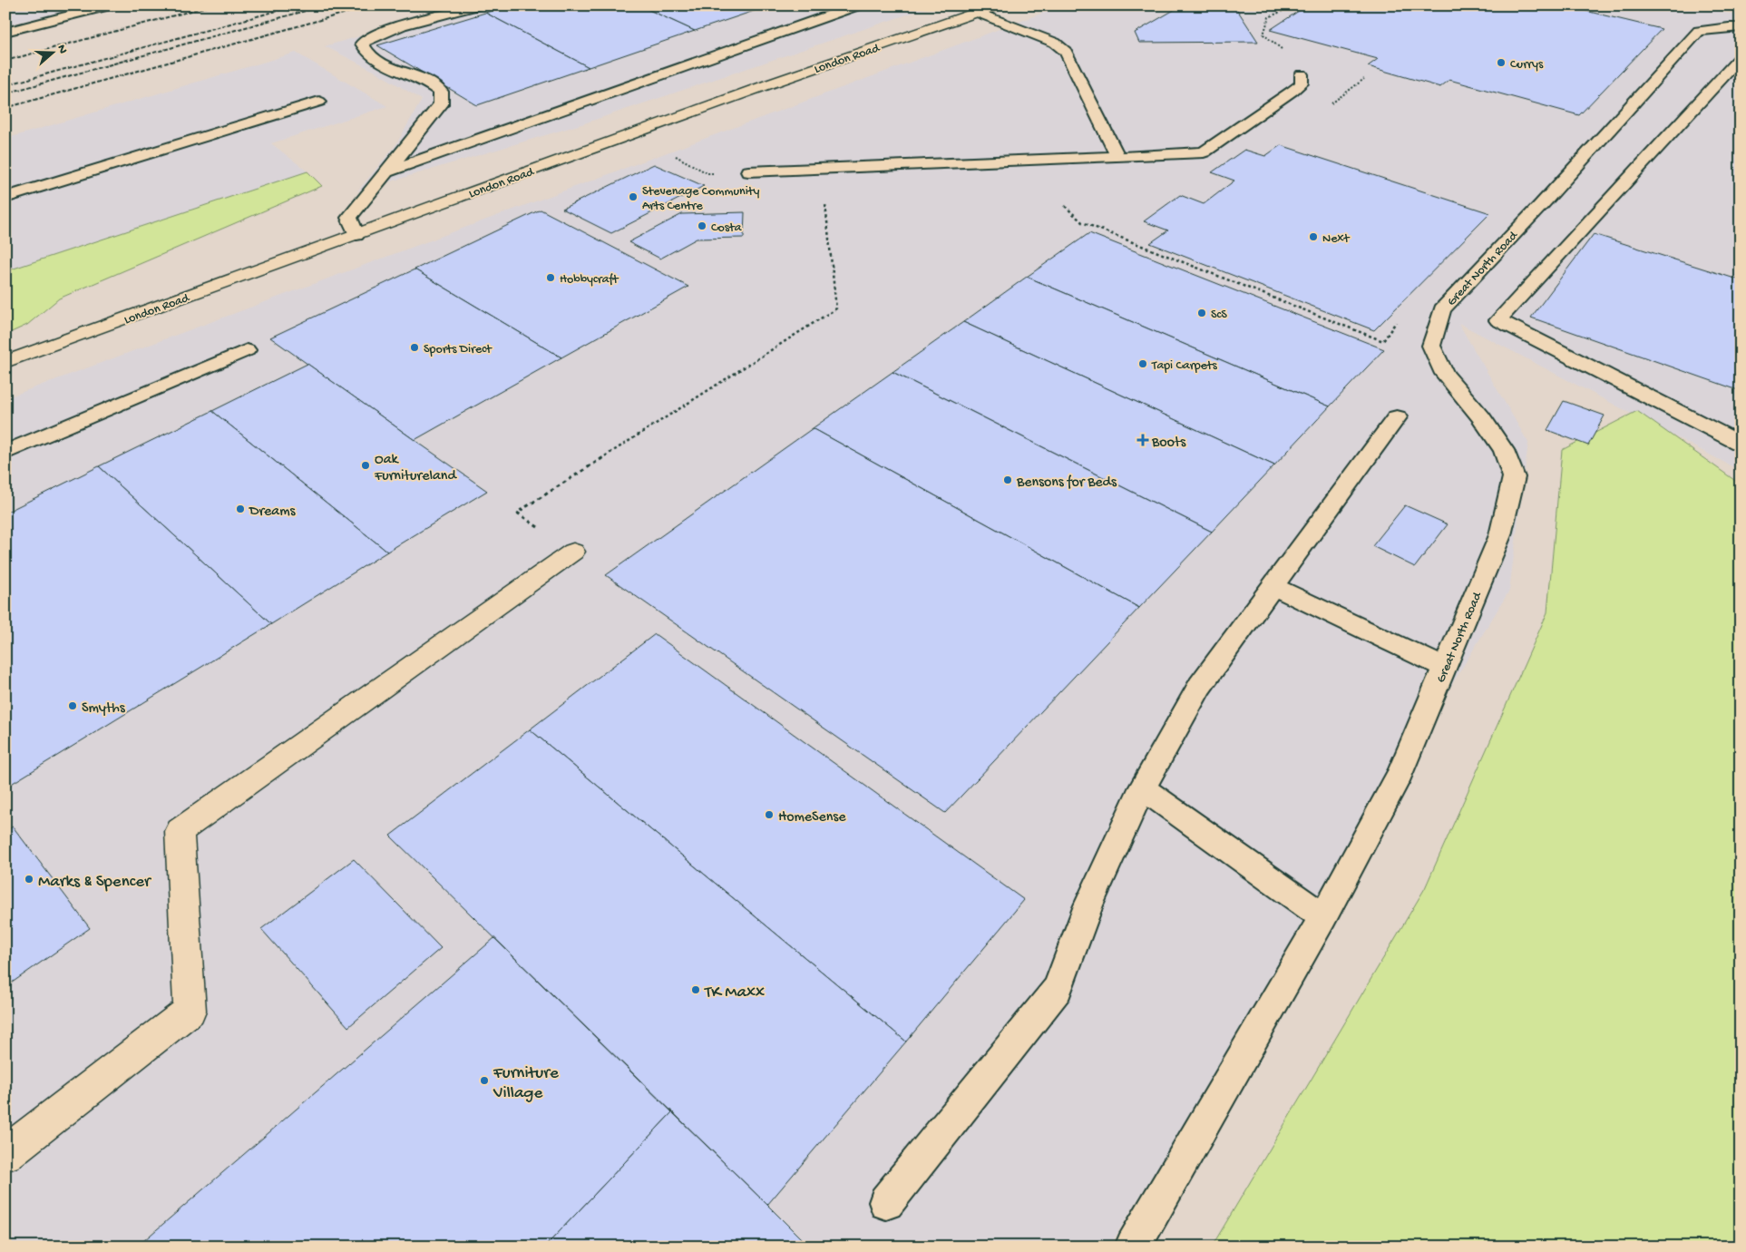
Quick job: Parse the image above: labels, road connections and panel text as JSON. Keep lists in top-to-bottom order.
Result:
{
  "streets": {
    "main road": ["London Road"],
    "lane": ["Great North Road"]
  },
  "places": {
    "other": [
      "Currys",
      "Stevenage Community Arts Centre",
      "Costa",
      "Next",
      "Hobbycraft",
      "ScS",
      "Sports Direct",
      "Tapi Carpets",
      "Oak Furnitureland",
      "Bensons for Beds",
      "Dreams",
      "Smyths",
      "HomeSense",
      "Marks & Spencer",
      "TK Maxx",
      "Furniture Village"
    ],
    "health": ["Boots"]
  },
  "north": "right"
}
